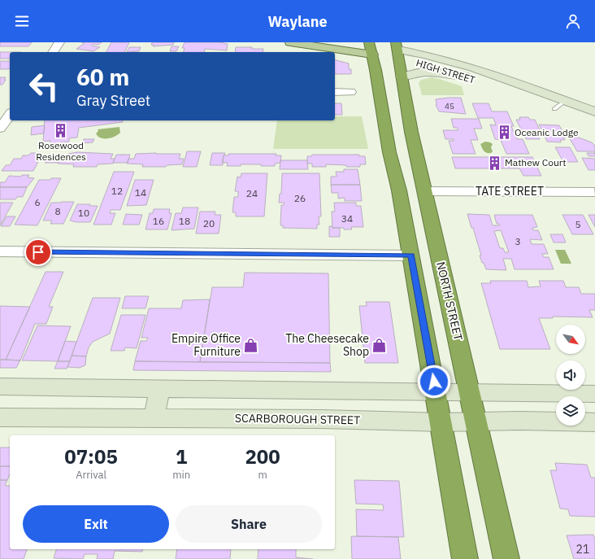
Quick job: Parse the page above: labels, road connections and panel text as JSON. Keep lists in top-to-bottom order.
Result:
{
  "streets": {
    "highway": ["NORTH STREET"],
    "main road": ["HIGH STREET", "SCARBOROUGH STREET"],
    "street": ["TATE STREET"]
  },
  "crossings": [
    ["HIGH STREET", "NORTH STREET"],
    ["TATE STREET", "NORTH STREET"],
    ["NORTH STREET", "SCARBOROUGH STREET"]
  ],
  "places": {
    "building": ["Rosewood Residences", "Oceanic Lodge", "Mathew Court"],
    "shop": ["Empire Office Furniture", "The Cheesecake Shop"]
  },
  "house_numbers": [
    "45",
    "12",
    "14",
    "24",
    "26",
    "6",
    "8",
    "10",
    "34",
    "16",
    "18",
    "20",
    "5",
    "3",
    "21"
  ],
  "north": "bottom right",
  "page": {
    "header": "Waylane",
    "turn": ["60 m", "Gray Street"],
    "eta": [
      "07:05",
      "Arrival",
      "1",
      "min",
      "200",
      "m"
    ],
    "buttons": ["Exit", "Share"]
  }
}
